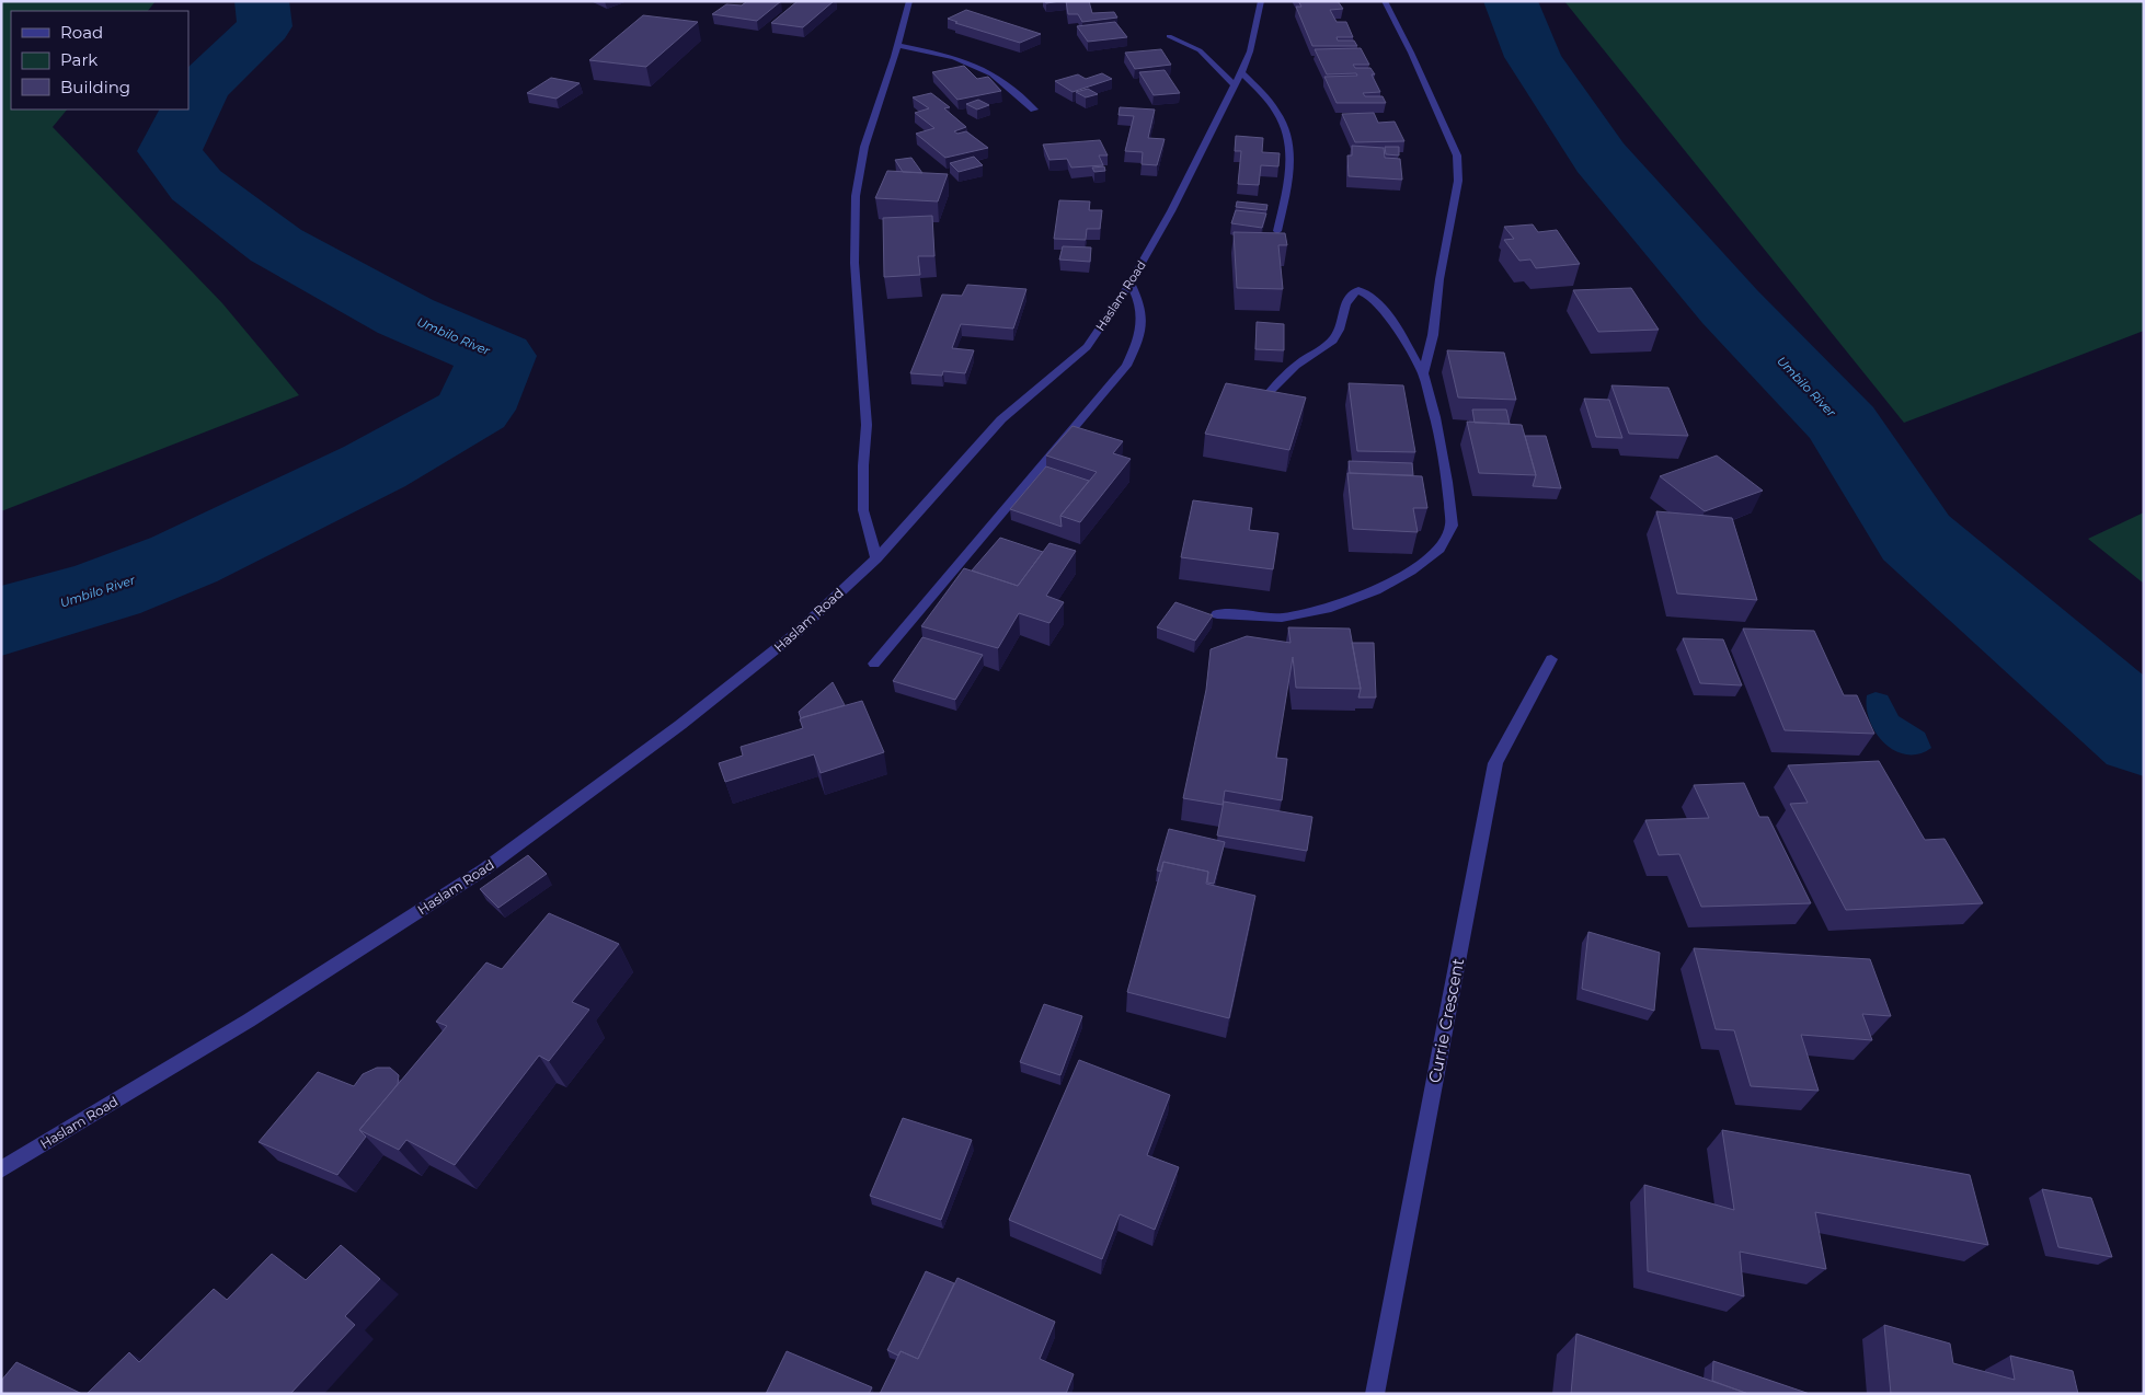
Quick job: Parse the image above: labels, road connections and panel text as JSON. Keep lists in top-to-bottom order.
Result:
{
  "streets": {
    "street": ["Haslam Road", "Currie Crescent"]
  },
  "water": ["Umbilo River"],
  "legend": ["Road", "Park", "Building"]
}
